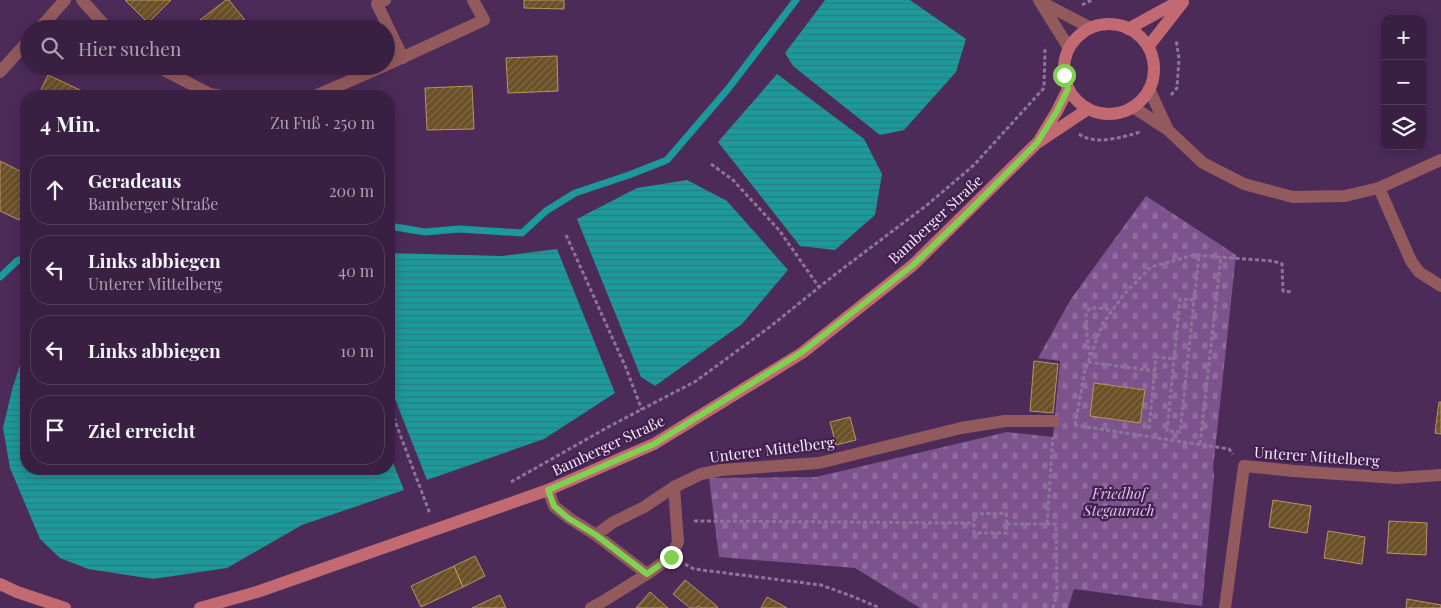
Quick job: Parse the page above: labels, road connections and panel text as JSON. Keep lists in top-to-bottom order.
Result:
{
  "streets": {
    "main road": ["Bamberger Straße"],
    "street": ["Unterer Mittelberg"]
  },
  "parks": ["Friedhof Stegaurach"],
  "page": {
    "map_buttons": ["+", "−"],
    "search": "Hier suchen",
    "heading": ["4 Min.", "Zu Fuß · 250 m"],
    "list": [
      ["Geradeaus", "Bamberger Straße", "200 m"],
      ["Links abbiegen", "Unterer Mittelberg", "40 m"],
      ["Links abbiegen", "10 m"],
      "Ziel erreicht"
    ]
  }
}
